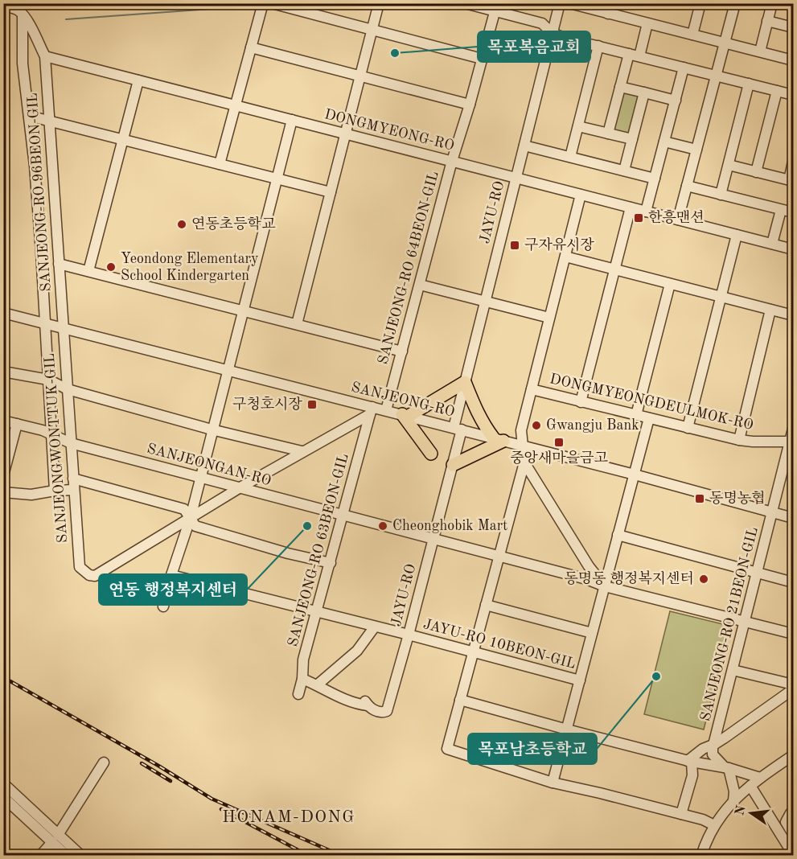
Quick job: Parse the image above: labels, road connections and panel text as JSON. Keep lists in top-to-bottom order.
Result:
{
  "streets": {
    "street": [
      "DONGMYEONG-RO",
      "SANJEONG-RO 96BEON-GIL",
      "JAYU-RO",
      "SANJEONG-RO 64BEON-GIL",
      "SANJEONG-RO",
      "DONGMYEONGDEULMOK-RO",
      "SANJEONGWONTTUK-GIL",
      "SANJEONGAN-RO",
      "SANJEONG-RO 63BEON-GIL",
      "SANJEONG-RO 21BEON-GIL",
      "JAYU-RO 10BEON-GIL"
    ]
  },
  "crossings": [
    ["DONGMYEONG-RO", "SANJEONG-RO 96BEON-GIL"],
    ["DONGMYEONG-RO", "JAYU-RO"],
    ["DONGMYEONG-RO", "SANJEONG-RO 64BEON-GIL"],
    ["SANJEONG-RO 96BEON-GIL", "SANJEONG-RO"],
    ["SANJEONG-RO 96BEON-GIL", "SANJEONGWONTTUK-GIL"],
    ["JAYU-RO", "SANJEONG-RO"],
    ["JAYU-RO", "SANJEONGAN-RO"],
    ["JAYU-RO", "JAYU-RO 10BEON-GIL"],
    ["SANJEONG-RO 64BEON-GIL", "SANJEONG-RO"],
    ["SANJEONG-RO", "SANJEONGWONTTUK-GIL"],
    ["SANJEONG-RO", "SANJEONG-RO 63BEON-GIL"],
    ["SANJEONG-RO", "SANJEONG-RO 21BEON-GIL"],
    ["DONGMYEONGDEULMOK-RO", "SANJEONG-RO 21BEON-GIL"],
    ["SANJEONGWONTTUK-GIL", "SANJEONGAN-RO"],
    ["SANJEONGAN-RO", "SANJEONG-RO 63BEON-GIL"],
    ["SANJEONGAN-RO", "SANJEONG-RO 21BEON-GIL"],
    ["SANJEONG-RO 63BEON-GIL", "JAYU-RO 10BEON-GIL"]
  ],
  "districts": ["HONAM-DONG"],
  "places": {
    "other": [
      "목포복음교회",
      "연동초등학교",
      "Yeondong Elementary School Kindergarten",
      "Gwangju Bank",
      "연동 행정복지센터",
      "Cheonghobik Mart",
      "동명동 행정복지센터",
      "목포남초등학교"
    ],
    "transit": [
      "한흥맨션",
      "구자유시장",
      "구청호시장",
      "중앙새마을금고",
      "동명농협"
    ]
  },
  "north": "left"
}
